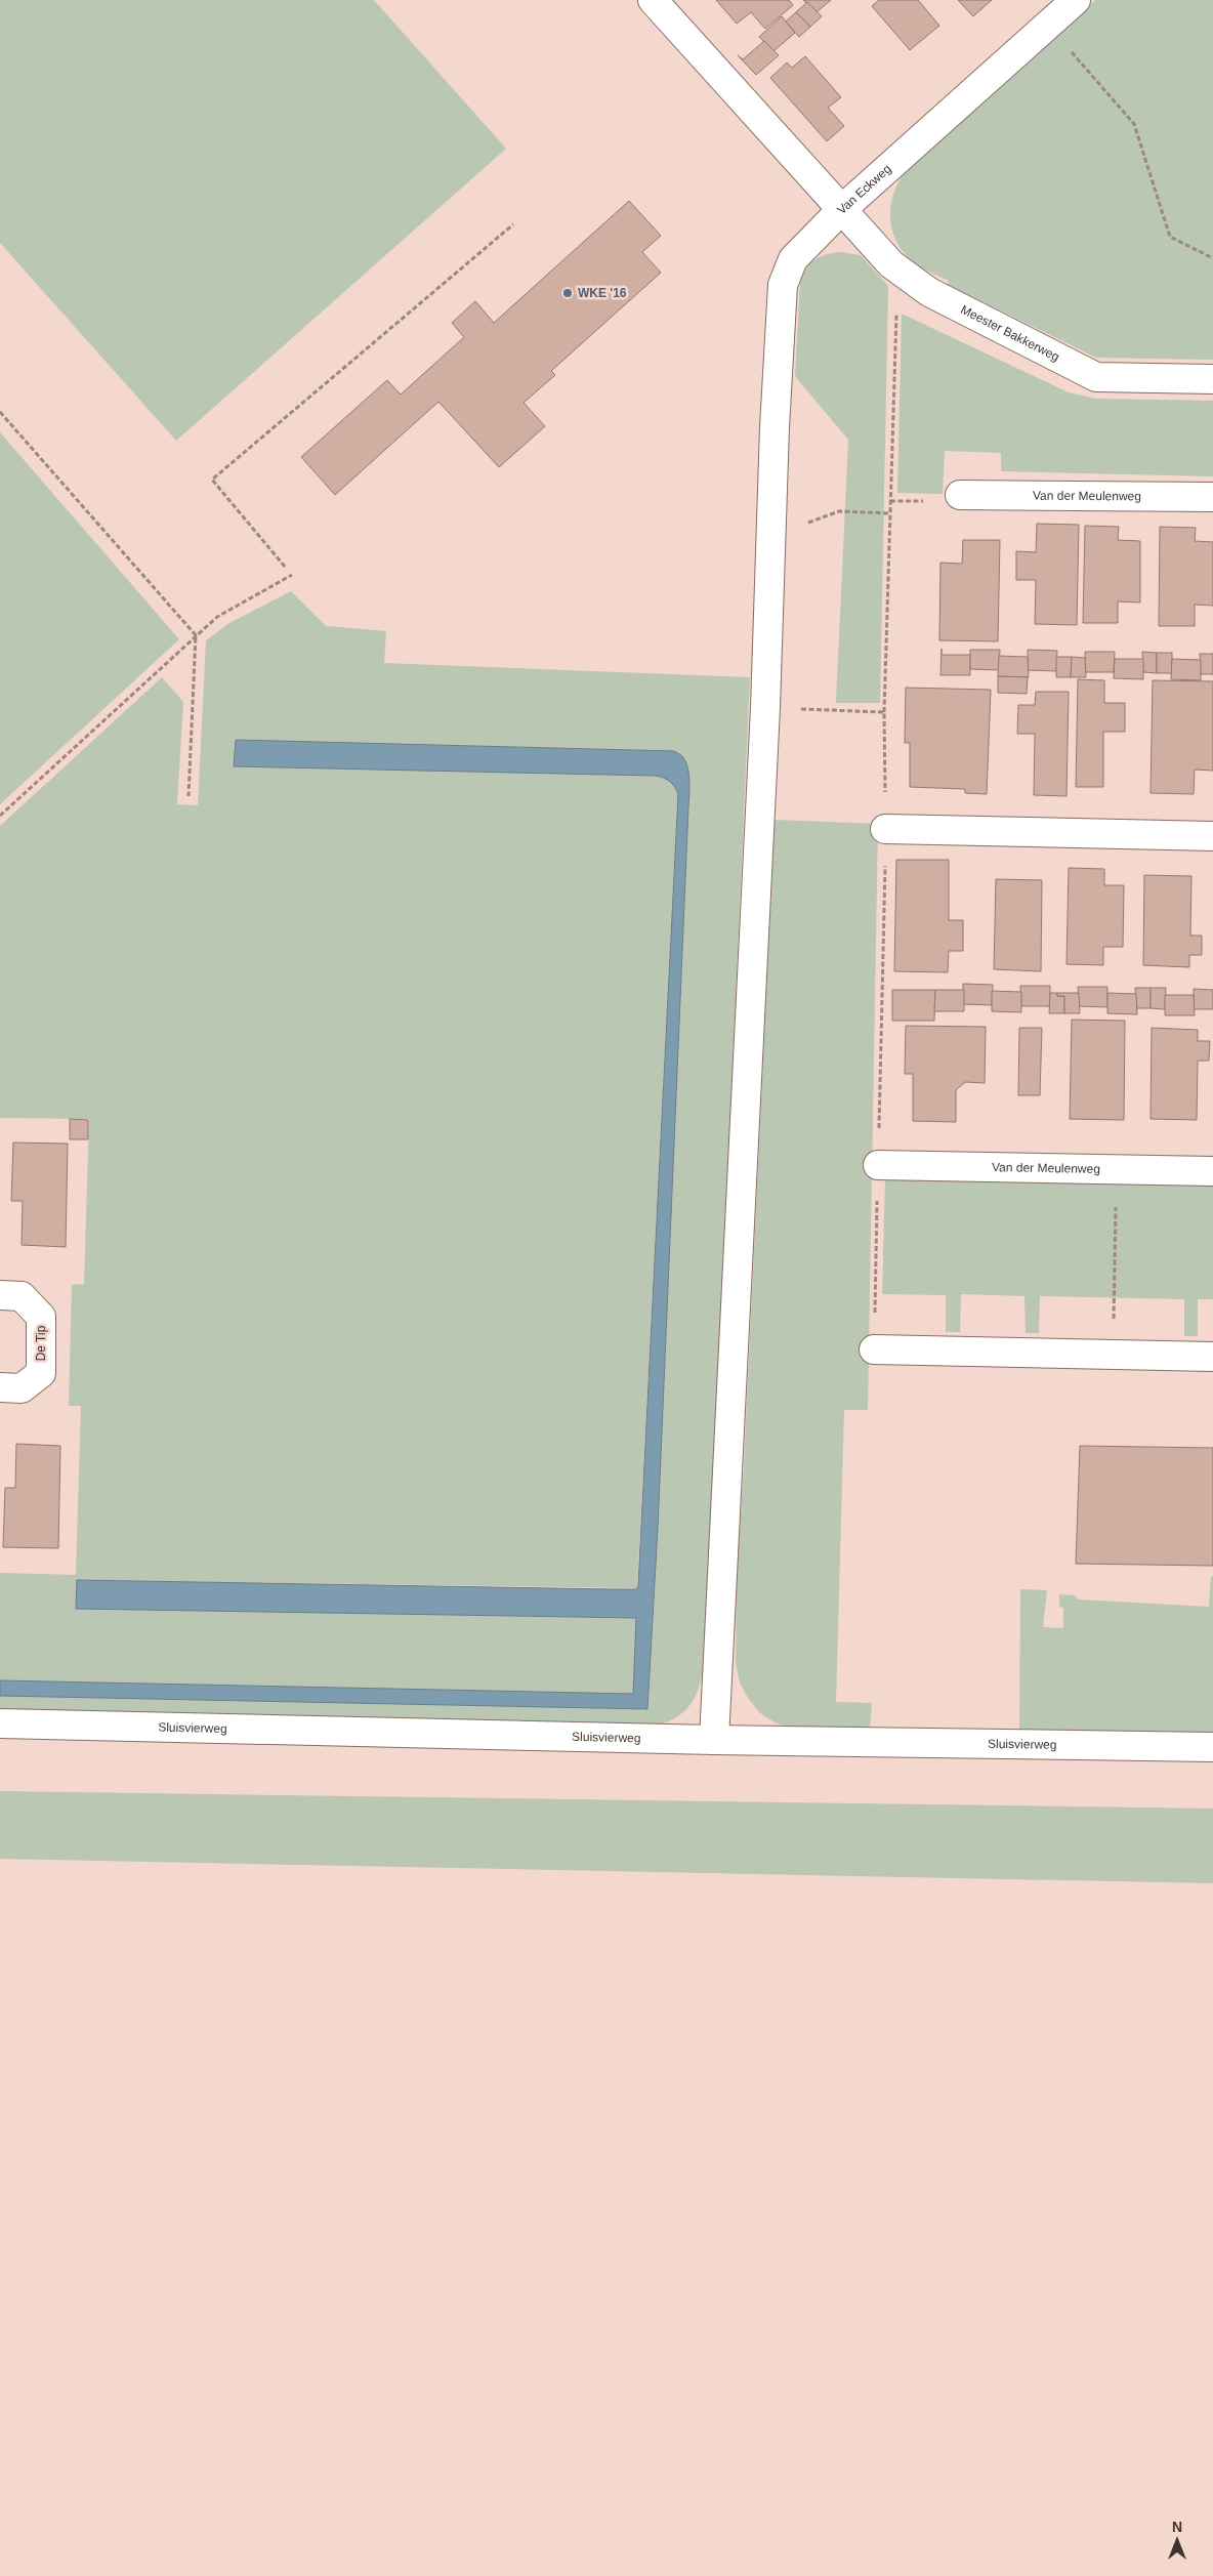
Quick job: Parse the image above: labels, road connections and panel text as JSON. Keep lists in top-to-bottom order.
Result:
{
  "streets": {
    "street": [
      "Van Eckweg",
      "Meester Bakkerweg",
      "Van der Meulenweg",
      "De Tip",
      "Sluisvierweg"
    ]
  },
  "crossings": [
    ["Van Eckweg", "Meester Bakkerweg"]
  ],
  "places": ["WKE '16"],
  "north": "top"
}
